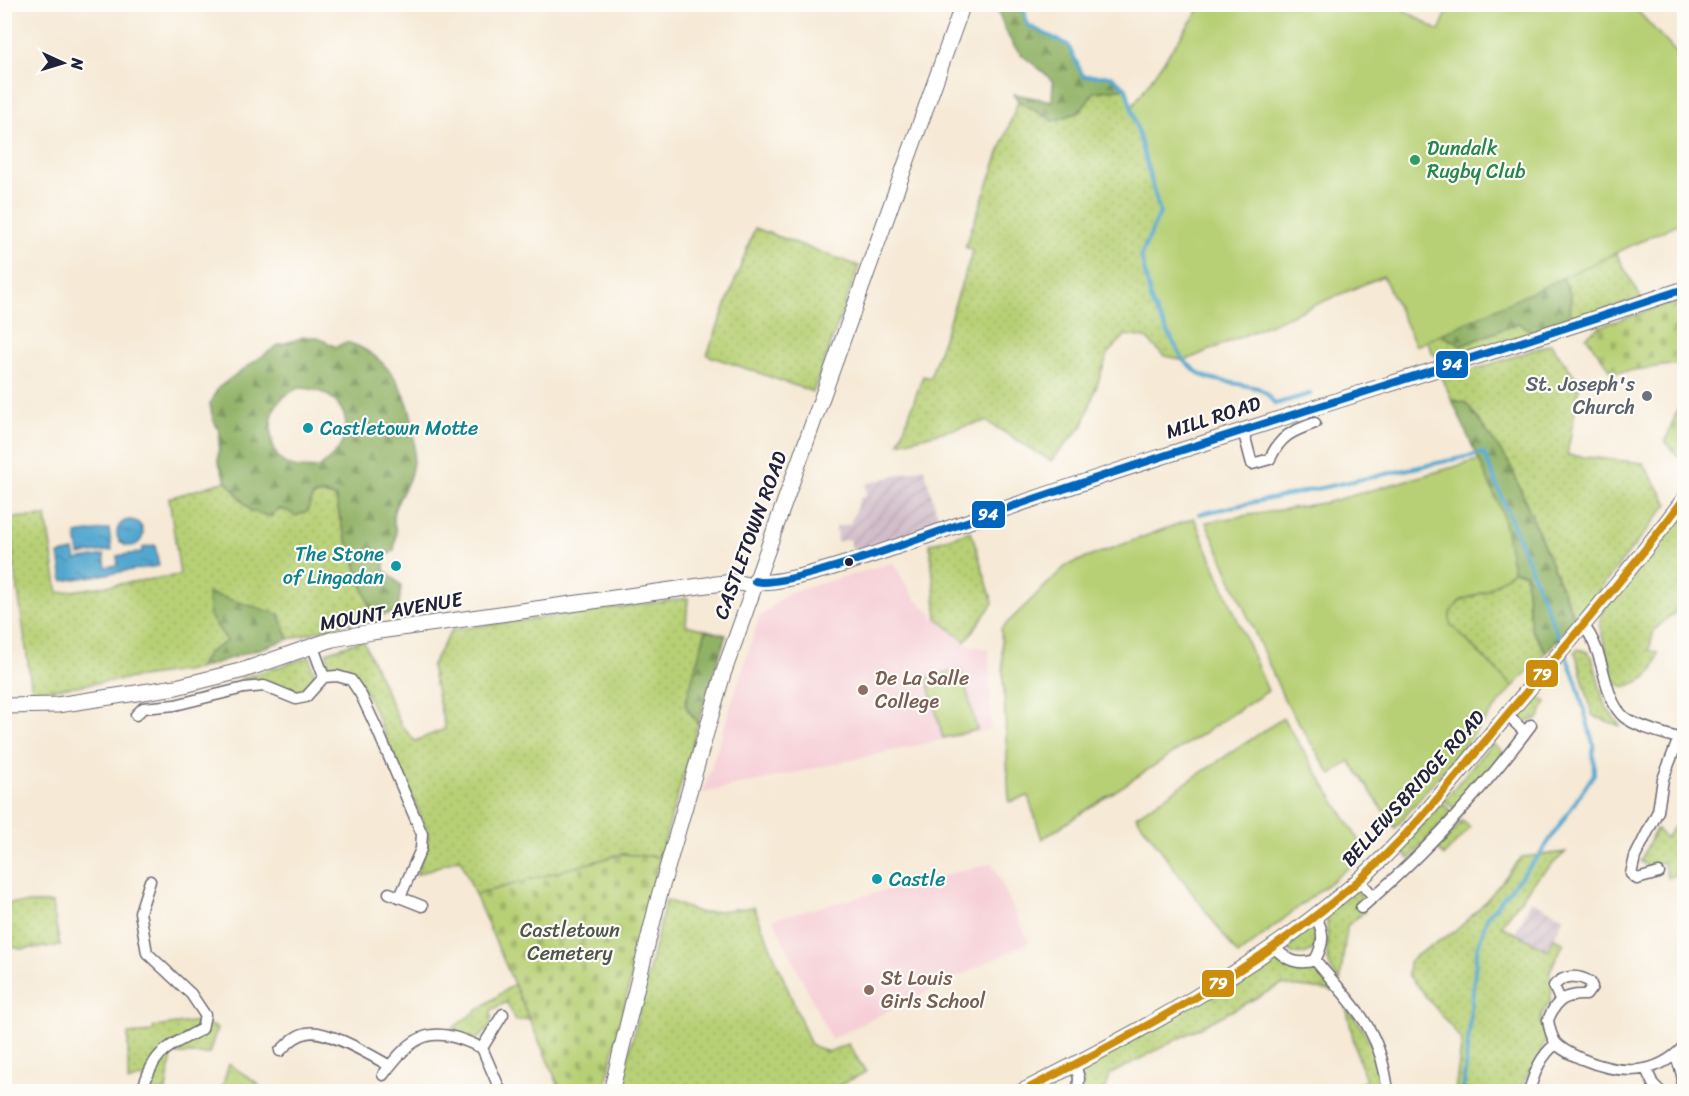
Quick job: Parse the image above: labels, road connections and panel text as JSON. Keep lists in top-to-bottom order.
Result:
{
  "streets": {
    "street": [
      "MILL ROAD",
      "CASTLETOWN ROAD",
      "MOUNT AVENUE",
      "BELLEWSBRIDGE ROAD"
    ]
  },
  "crossings": [
    ["MILL ROAD", "CASTLETOWN ROAD"],
    ["MILL ROAD", "MOUNT AVENUE"],
    ["CASTLETOWN ROAD", "MOUNT AVENUE"]
  ],
  "parks": ["Castletown Cemetery"],
  "places": [
    "Dundalk Rugby Club",
    "St. Joseph's Church",
    "Castletown Motte",
    "The Stone of Lingadan",
    "De La Salle College",
    "Castle",
    "St Louis Girls School"
  ],
  "lines": ["transit line 94", "transit line 79"],
  "north": "right"
}
